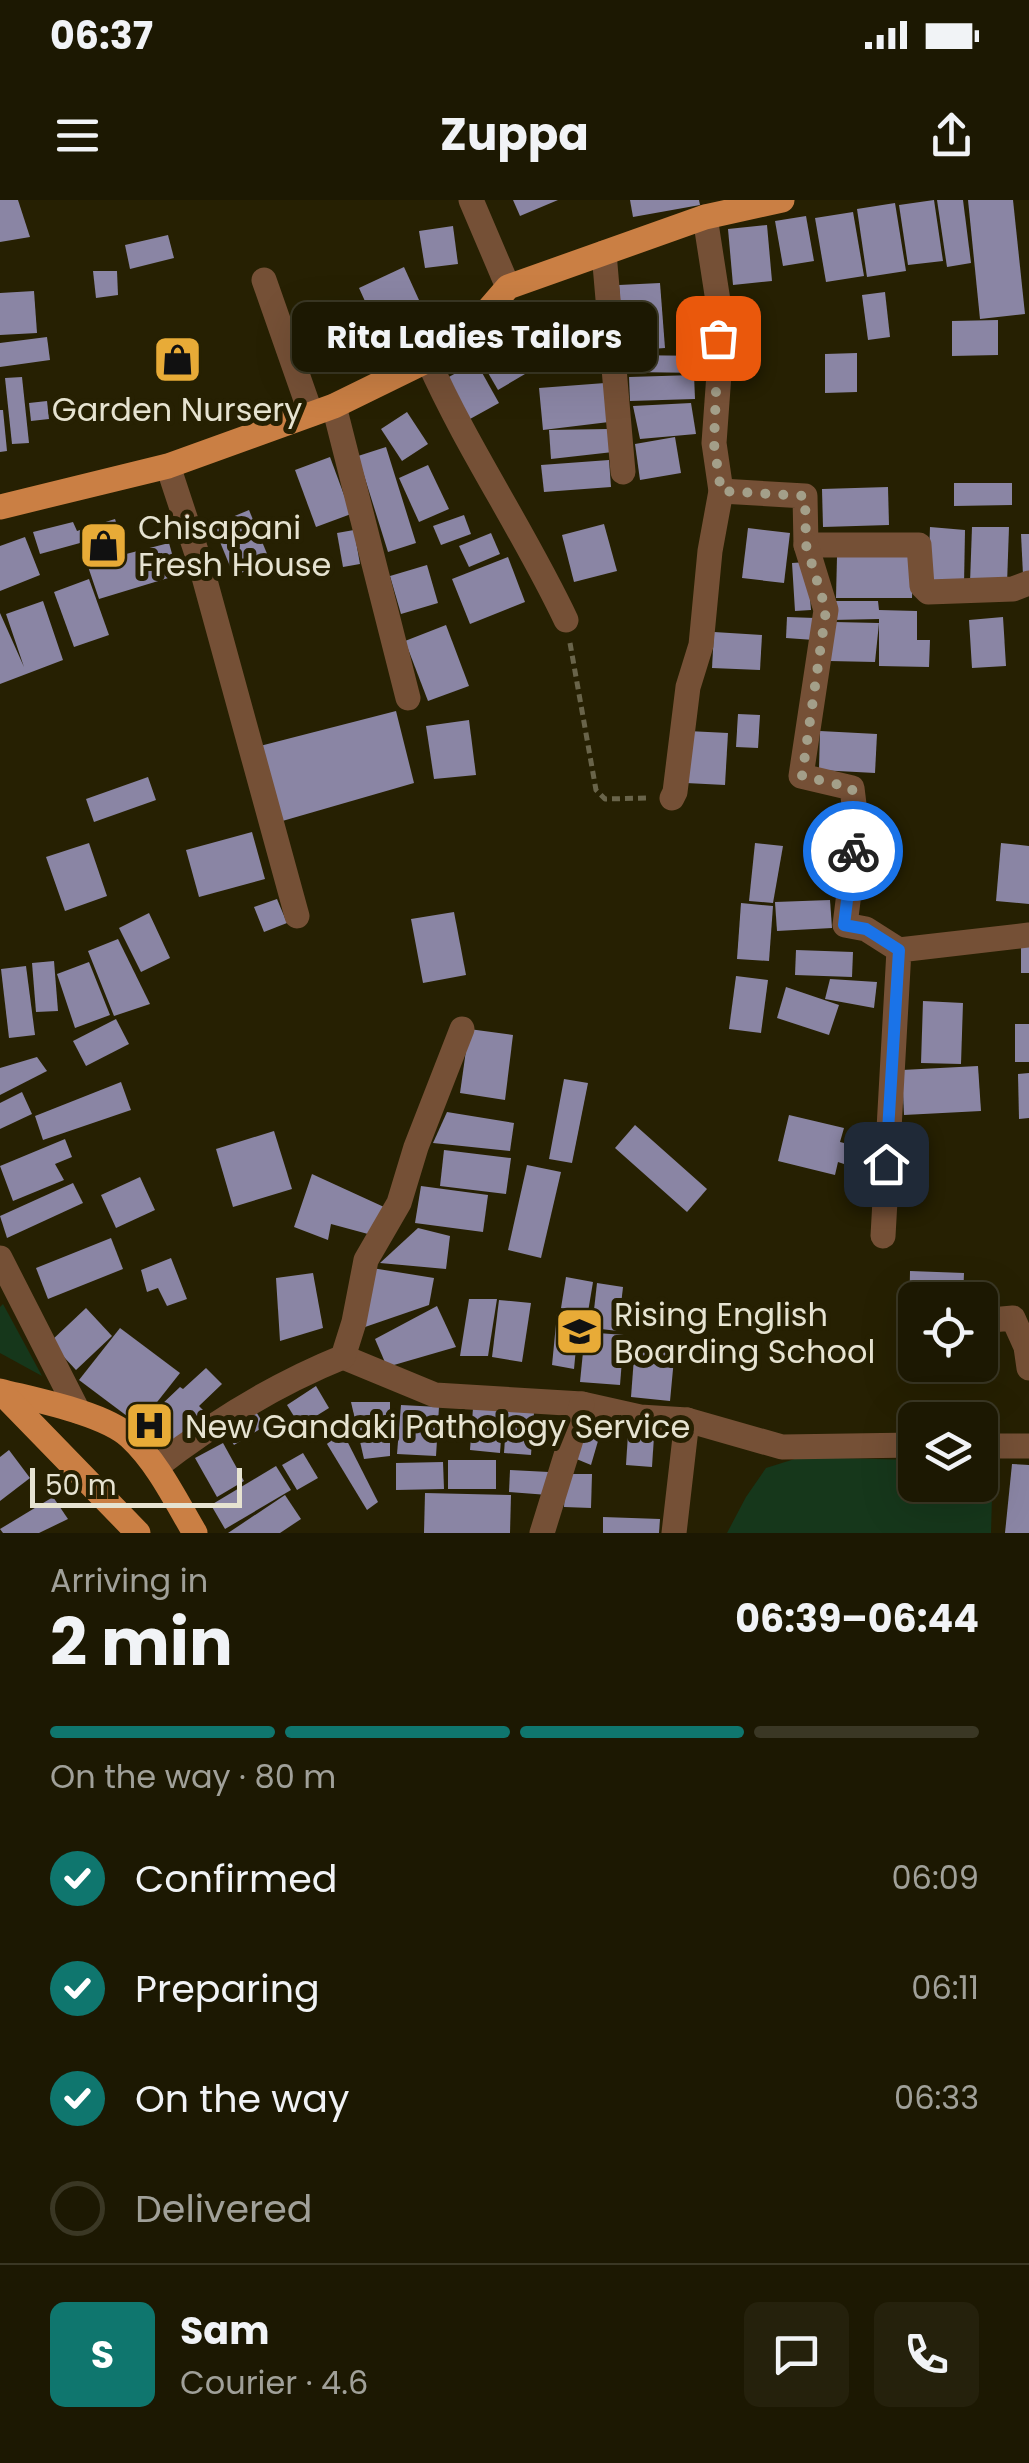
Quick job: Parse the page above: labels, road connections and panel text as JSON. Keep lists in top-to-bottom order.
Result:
{
  "places": {
    "other": ["Rita Ladies Tailors"],
    "shop": ["Garden Nursery", "Chisapani Fresh House"],
    "school or university": ["Rising English Boarding School"],
    "hospital": ["New Gandaki Pathology Service"]
  },
  "scale_bar": "50 m",
  "page": {
    "status": "06:37",
    "header": "Zuppa",
    "bubble": "Rita Ladies Tailors",
    "scale": "50 m",
    "heading": ["2 min", "Arriving in", "06:39–06:44"],
    "panel": ["Sam", "Courier · 4.6"],
    "bar": "On the way · 80 m",
    "list": [
      ["Confirmed", "06:09"],
      ["Preparing", "06:11"],
      ["On the way", "06:33"],
      "Delivered"
    ],
    "round": "S"
  }
}
